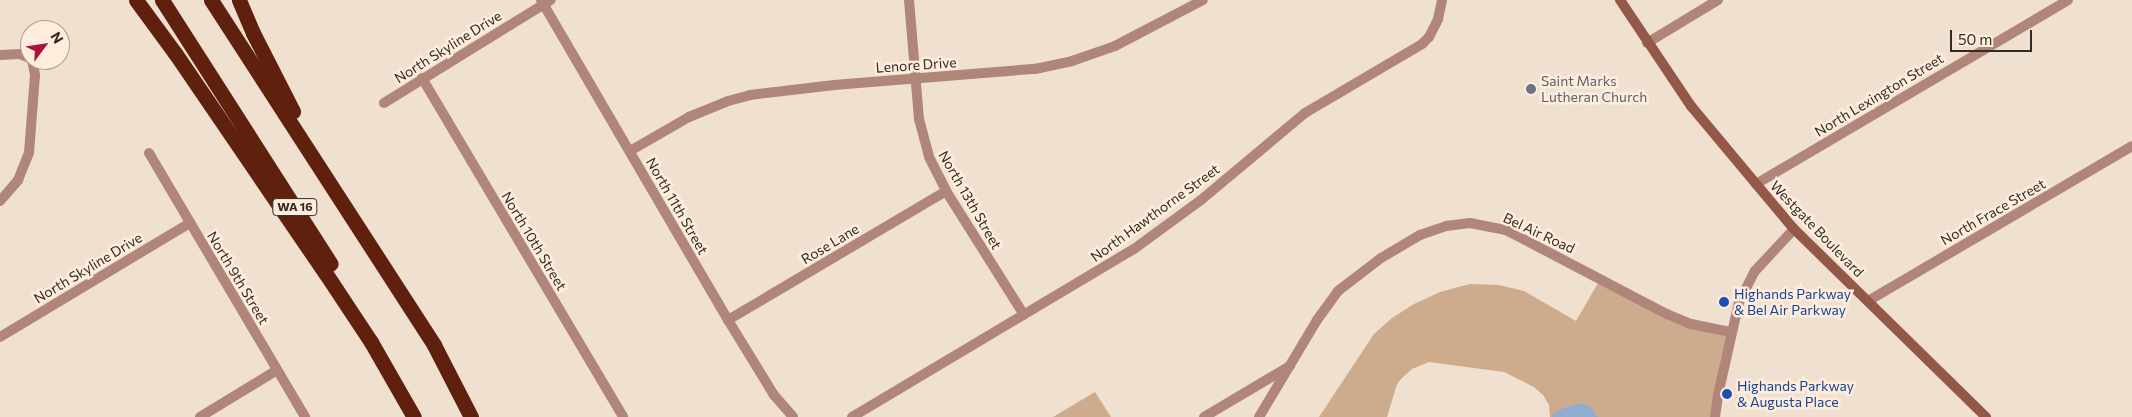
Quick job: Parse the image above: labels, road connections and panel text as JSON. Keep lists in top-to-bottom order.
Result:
{
  "streets": {
    "highway": ["WA 16"],
    "street": [
      "North Skyline Drive",
      "Lenore Drive",
      "North Lexington Street",
      "North 13th Street",
      "North 11th Street",
      "North Frace Street",
      "North Hawthorne Street",
      "Westgate Boulevard",
      "Bel Air Road",
      "North 10th Street",
      "Rose Lane",
      "North 9th Street"
    ]
  },
  "crossings": [
    ["North Skyline Drive", "North 11th Street"],
    ["North Skyline Drive", "North 10th Street"],
    ["North Skyline Drive", "North 9th Street"],
    ["Lenore Drive", "North 13th Street"],
    ["Lenore Drive", "North 11th Street"],
    ["North Lexington Street", "Westgate Boulevard"],
    ["North 13th Street", "North Hawthorne Street"],
    ["North 13th Street", "Rose Lane"],
    ["North 11th Street", "Rose Lane"],
    ["North Frace Street", "Westgate Boulevard"]
  ],
  "places": ["Saint Marks Lutheran Church", "Highands Parkway & Bel Air Parkway", "Highands Parkway & Augusta Place"],
  "scale_bar": "50 m",
  "north": "top right"
}
